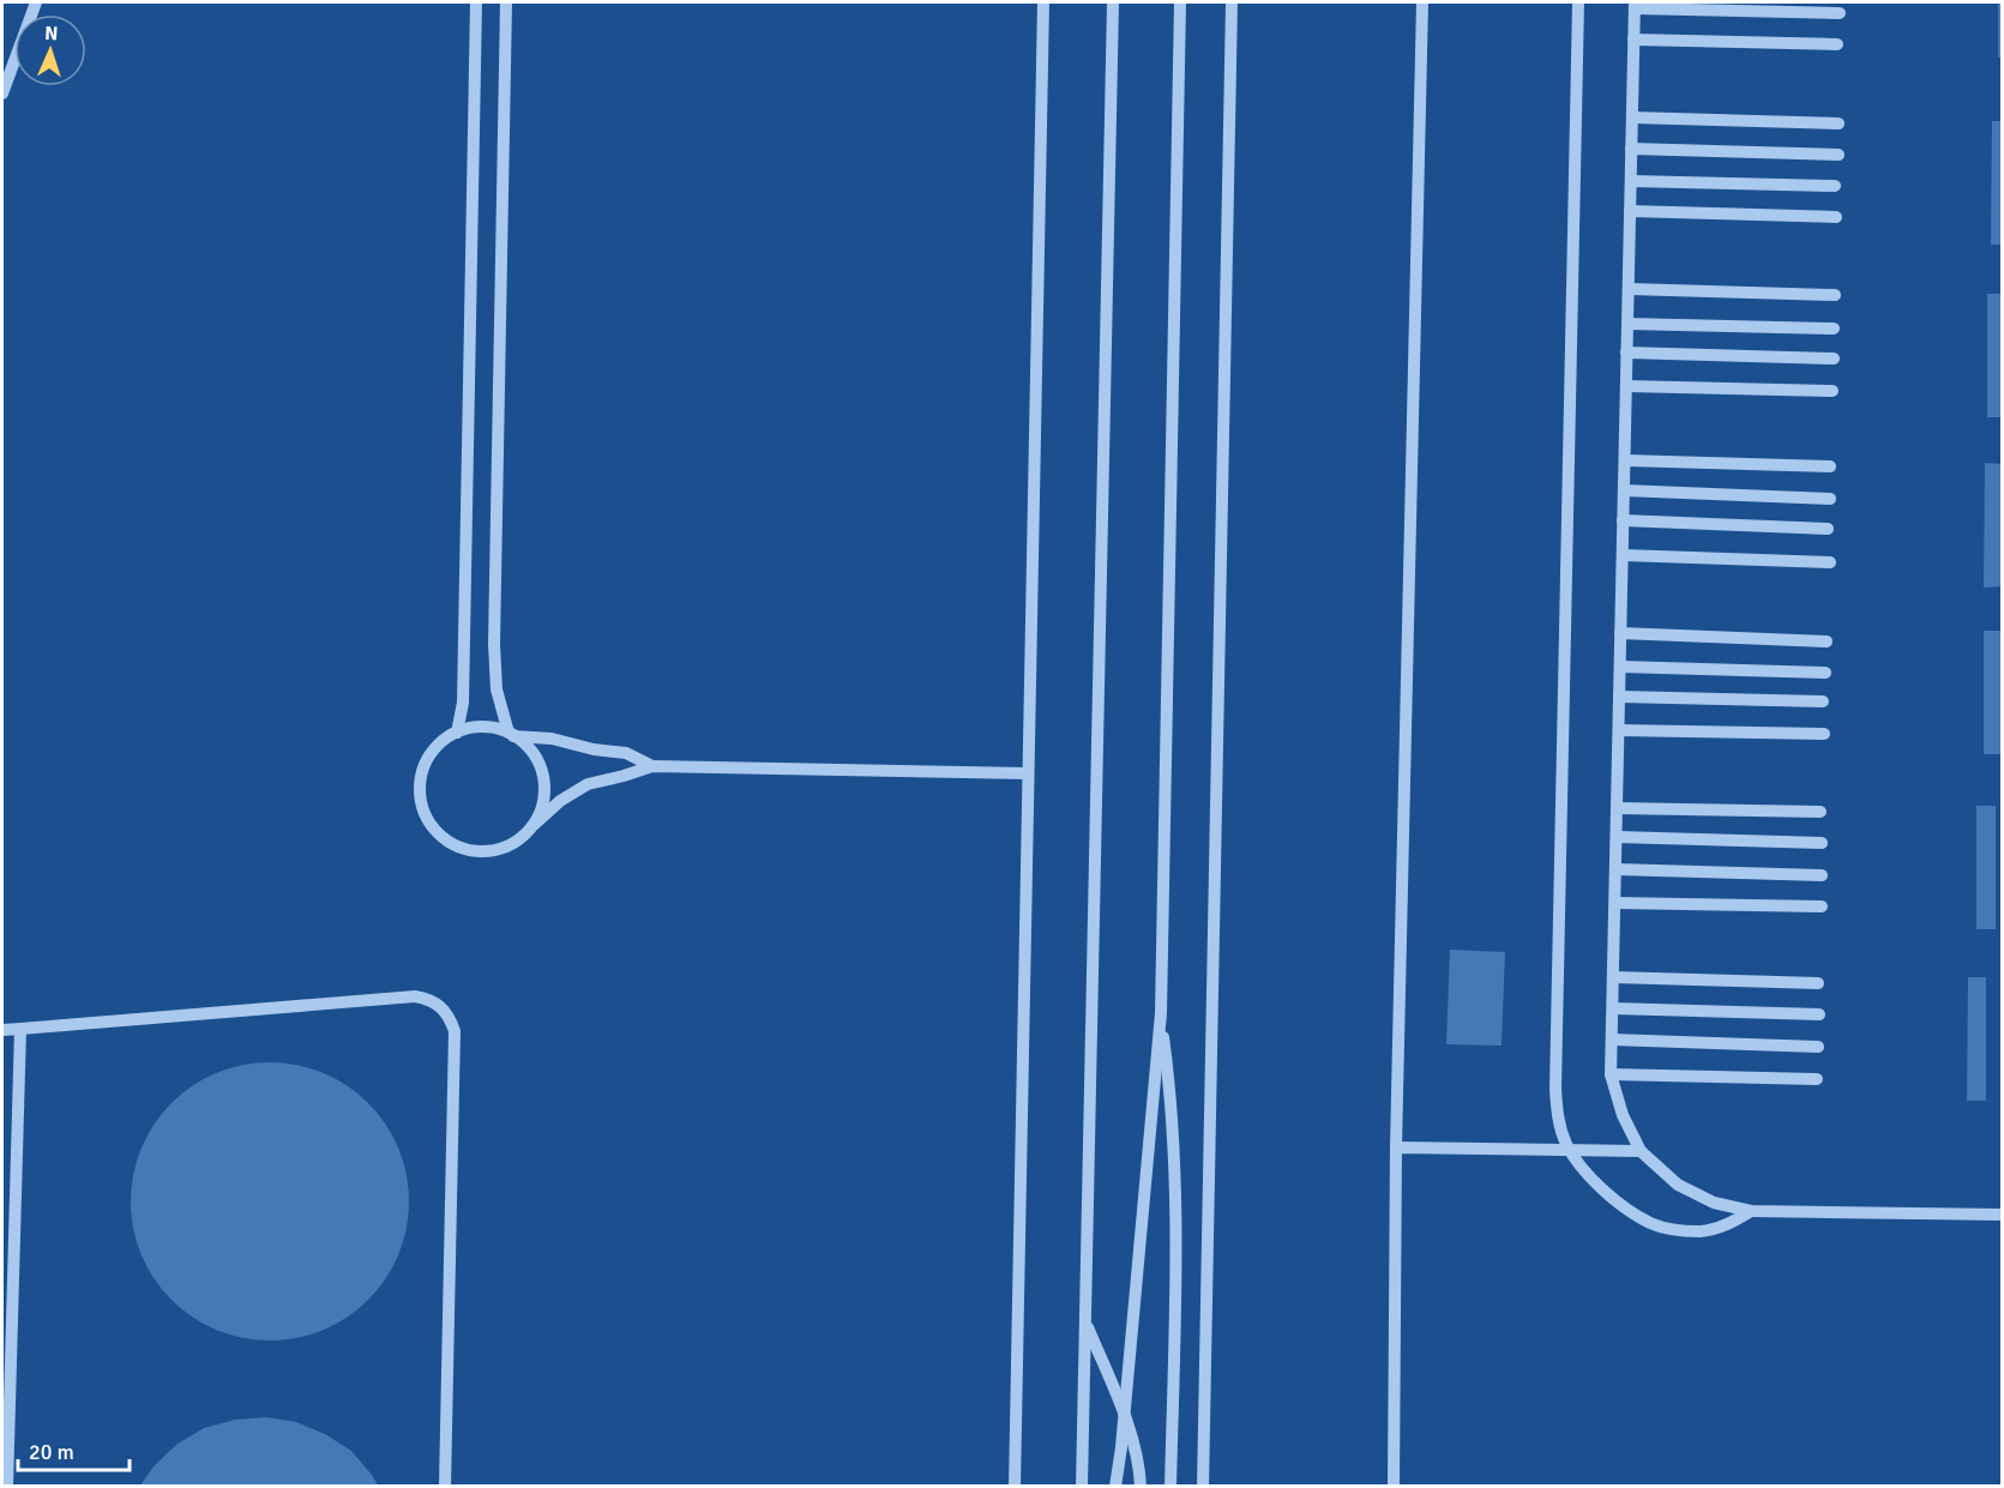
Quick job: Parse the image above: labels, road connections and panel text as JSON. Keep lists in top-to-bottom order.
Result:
{
  "scale_bar": "20 m",
  "north": "top"
}
